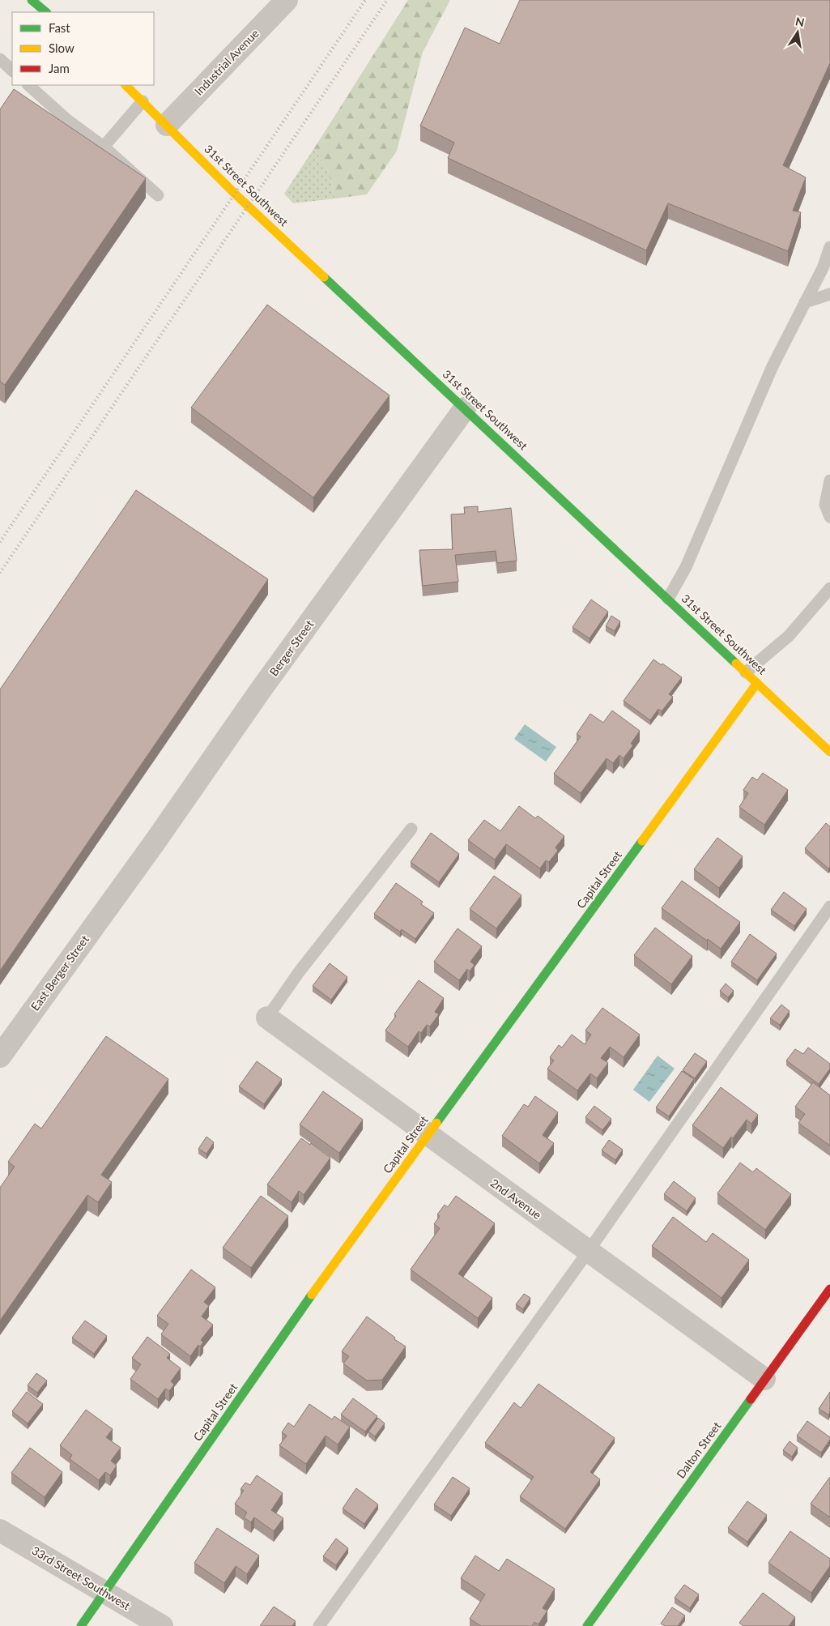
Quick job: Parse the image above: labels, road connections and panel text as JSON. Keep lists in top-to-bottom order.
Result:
{
  "streets": {
    "street": [
      "Industrial Avenue",
      "31st Street Southwest",
      "Berger Street",
      "Capital Street",
      "East Berger Street",
      "2nd Avenue",
      "Dalton Street",
      "33rd Street Southwest"
    ]
  },
  "crossings": [
    ["Industrial Avenue", "31st Street Southwest"],
    ["31st Street Southwest", "Berger Street"],
    ["31st Street Southwest", "Capital Street"],
    ["Berger Street", "East Berger Street"],
    ["Capital Street", "2nd Avenue"],
    ["Capital Street", "33rd Street Southwest"],
    ["2nd Avenue", "Dalton Street"]
  ],
  "legend": ["Fast", "Slow", "Jam"],
  "north": "top"
}
